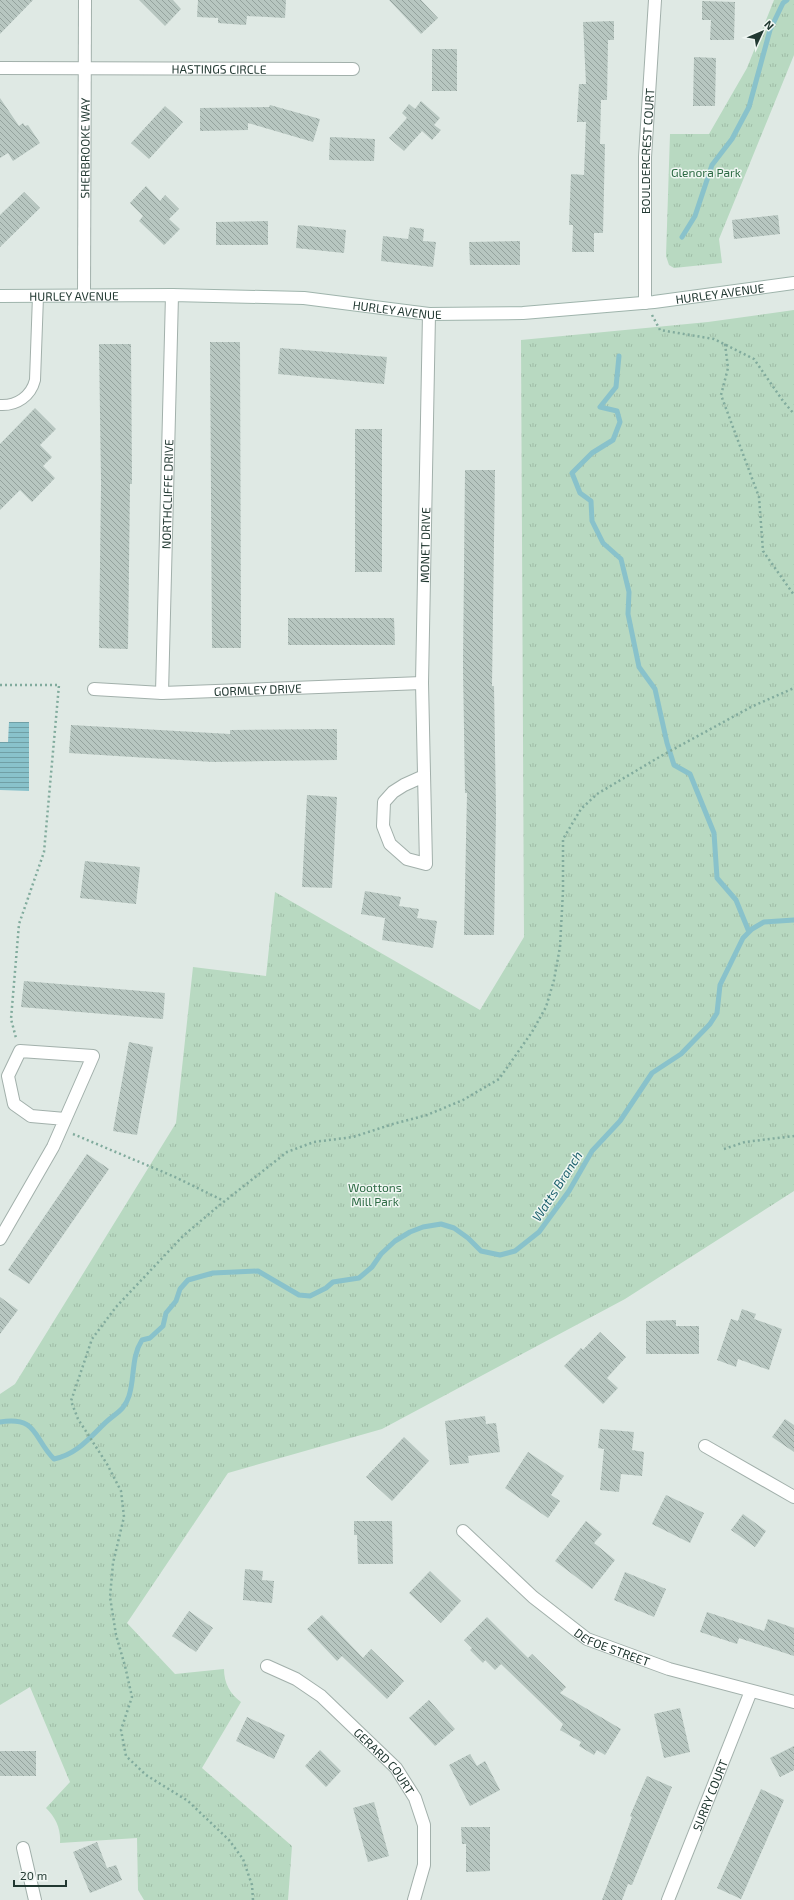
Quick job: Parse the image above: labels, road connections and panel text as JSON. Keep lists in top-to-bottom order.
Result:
{
  "streets": {
    "street": [
      "HASTINGS CIRCLE",
      "SHERBROOKE WAY",
      "BOULDERCREST COURT",
      "HURLEY AVENUE",
      "NORTHCLIFFE DRIVE",
      "MONET DRIVE",
      "GORMLEY DRIVE",
      "DEFOE STREET",
      "GERARD COURT",
      "SURRY COURT"
    ]
  },
  "crossings": [
    ["HASTINGS CIRCLE", "SHERBROOKE WAY"],
    ["SHERBROOKE WAY", "HURLEY AVENUE"],
    ["BOULDERCREST COURT", "HURLEY AVENUE"],
    ["HURLEY AVENUE", "NORTHCLIFFE DRIVE"],
    ["HURLEY AVENUE", "MONET DRIVE"],
    ["NORTHCLIFFE DRIVE", "GORMLEY DRIVE"],
    ["MONET DRIVE", "GORMLEY DRIVE"],
    ["DEFOE STREET", "SURRY COURT"]
  ],
  "water": ["Watts Branch"],
  "parks": ["Glenora Park", "Woottons Mill Park"],
  "scale_bar": "20 m",
  "north": "top right"
}
